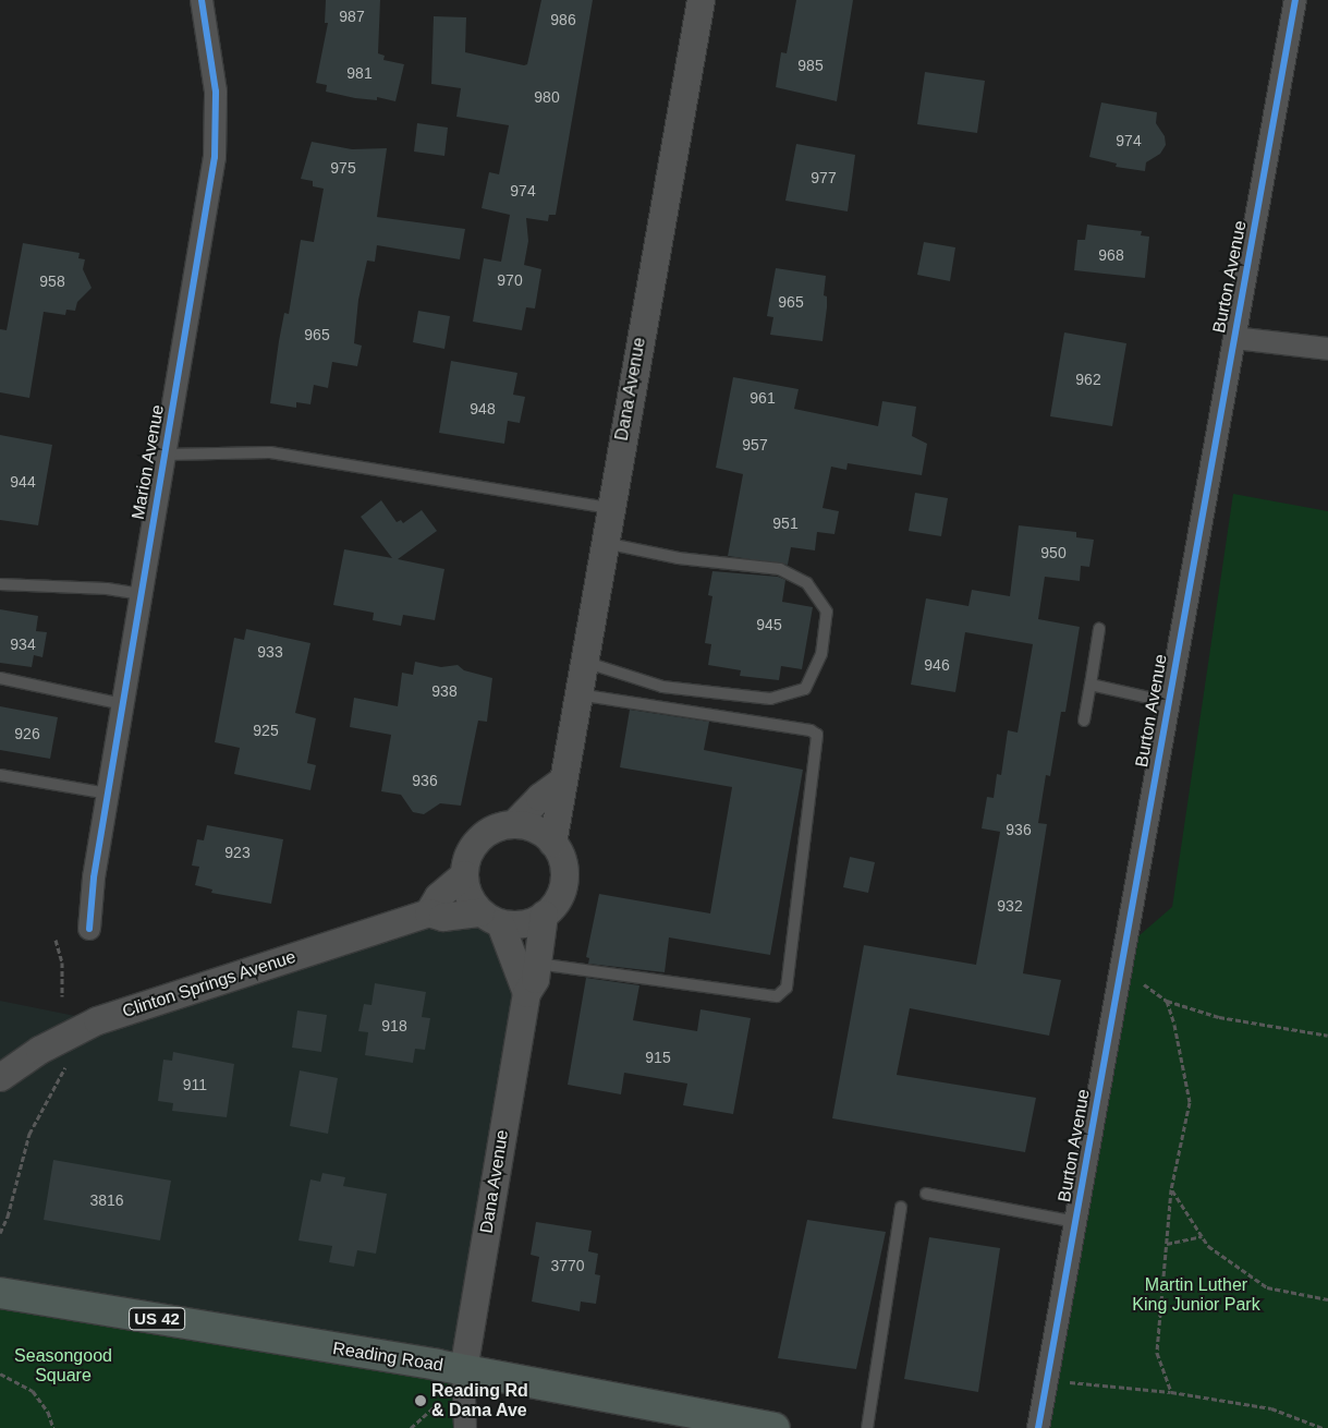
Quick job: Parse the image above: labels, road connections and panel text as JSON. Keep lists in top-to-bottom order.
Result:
{
  "streets": {
    "main road": ["US 42", "Reading Road"],
    "street": [
      "Burton Avenue",
      "Dana Avenue",
      "Marion Avenue",
      "Clinton Springs Avenue"
    ]
  },
  "crossings": [
    ["Dana Avenue", "Clinton Springs Avenue"],
    ["Dana Avenue", "Reading Road"]
  ],
  "parks": ["Martin Luther King Junior Park", "Seasongood Square"],
  "places": ["Reading Rd & Dana Ave"],
  "house_numbers": [
    "987",
    "986",
    "985",
    "981",
    "980",
    "974",
    "975",
    "977",
    "974",
    "968",
    "970",
    "958",
    "965",
    "965",
    "962",
    "961",
    "948",
    "957",
    "944",
    "951",
    "950",
    "945",
    "934",
    "933",
    "946",
    "938",
    "925",
    "926",
    "936",
    "936",
    "923",
    "932",
    "918",
    "915",
    "911",
    "3816",
    "3770"
  ]
}
